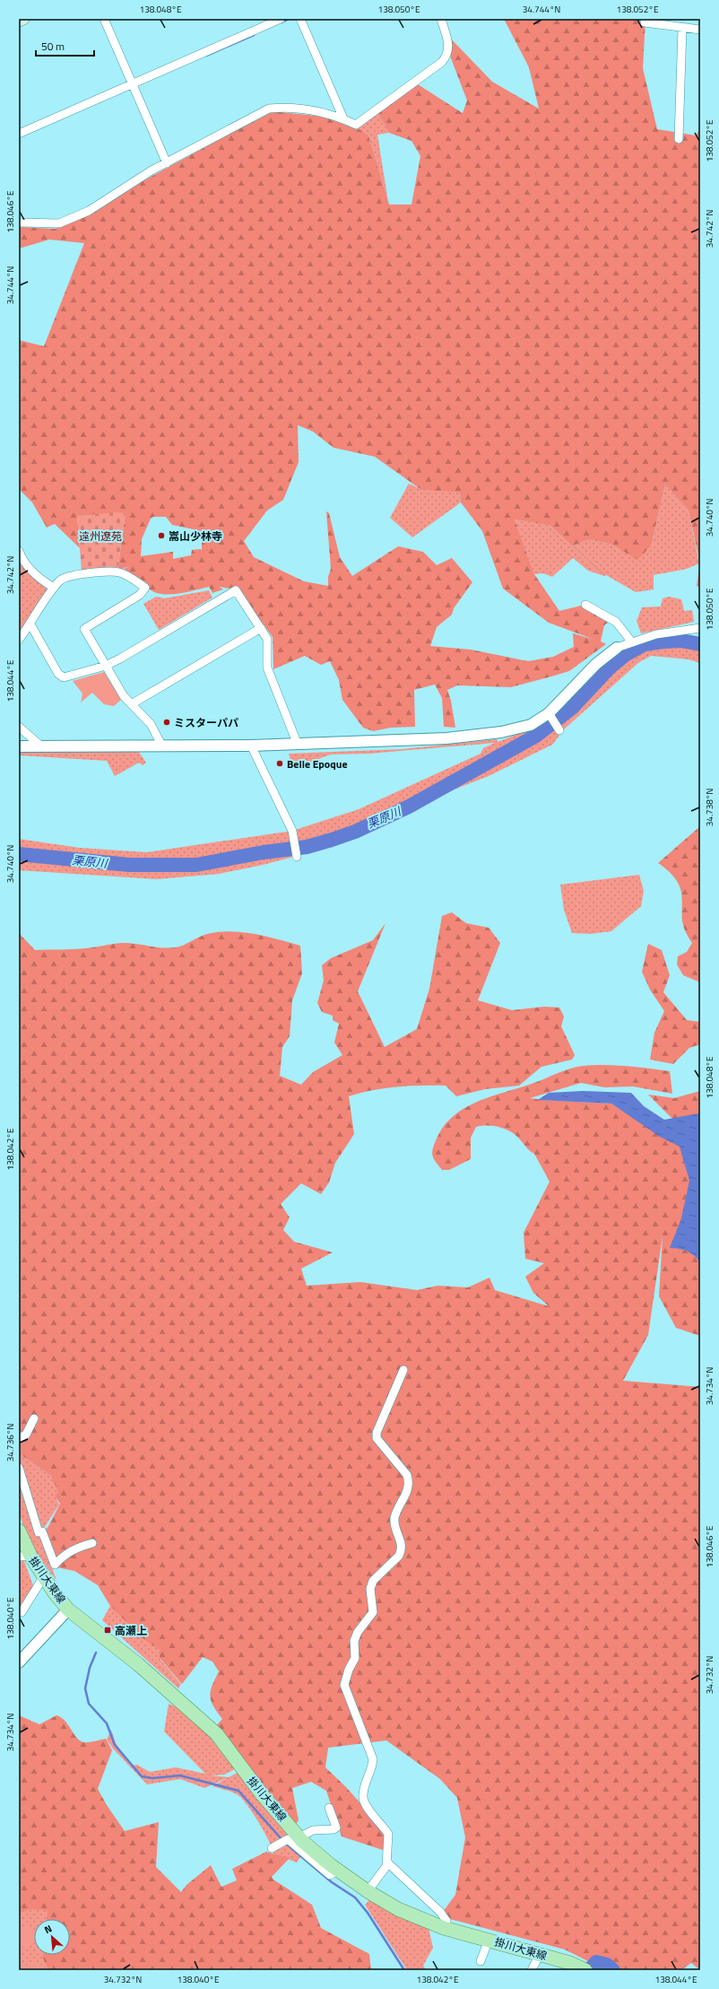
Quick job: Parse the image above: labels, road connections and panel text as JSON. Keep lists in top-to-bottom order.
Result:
{
  "streets": {
    "main road": ["掛川大東線"]
  },
  "water": ["栗原川"],
  "parks": ["遠州遼苑"],
  "places": {
    "other": ["嵩山少林寺", "ミスターパパ", "Belle Epoque"],
    "transit": ["高瀬上"]
  },
  "scale_bar": "50 m",
  "north": "top left",
  "coordinates": [
    "138.048°E",
    "138.050°E",
    "34.744°N",
    "138.052°E",
    "138.046°E",
    "34.742°N",
    "34.740°N",
    "138.044°E",
    "34.738°N",
    "138.042°E",
    "34.734°N",
    "34.736°N",
    "138.040°E",
    "34.732°N"
  ]
}
